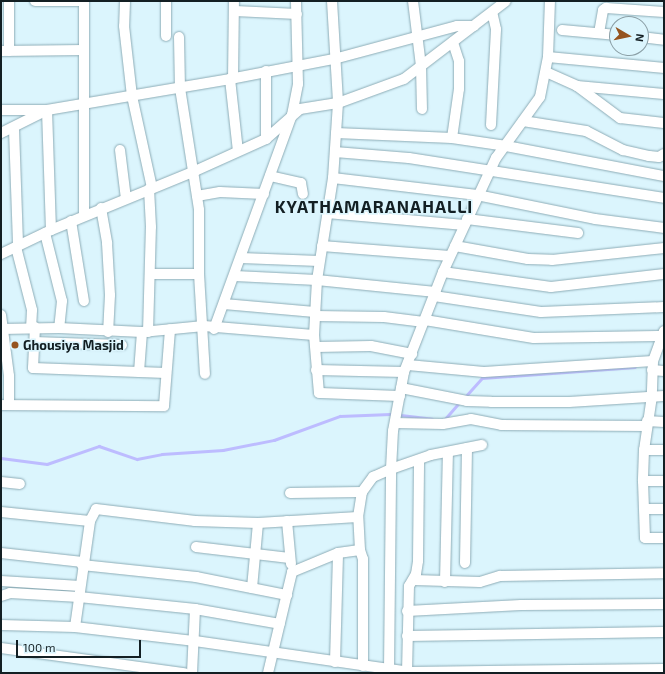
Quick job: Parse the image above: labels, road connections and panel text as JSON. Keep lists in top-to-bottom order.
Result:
{
  "districts": ["KYATHAMARANAHALLI"],
  "places": ["Ghousiya Masjid"],
  "scale_bar": "100 m",
  "north": "right"
}
